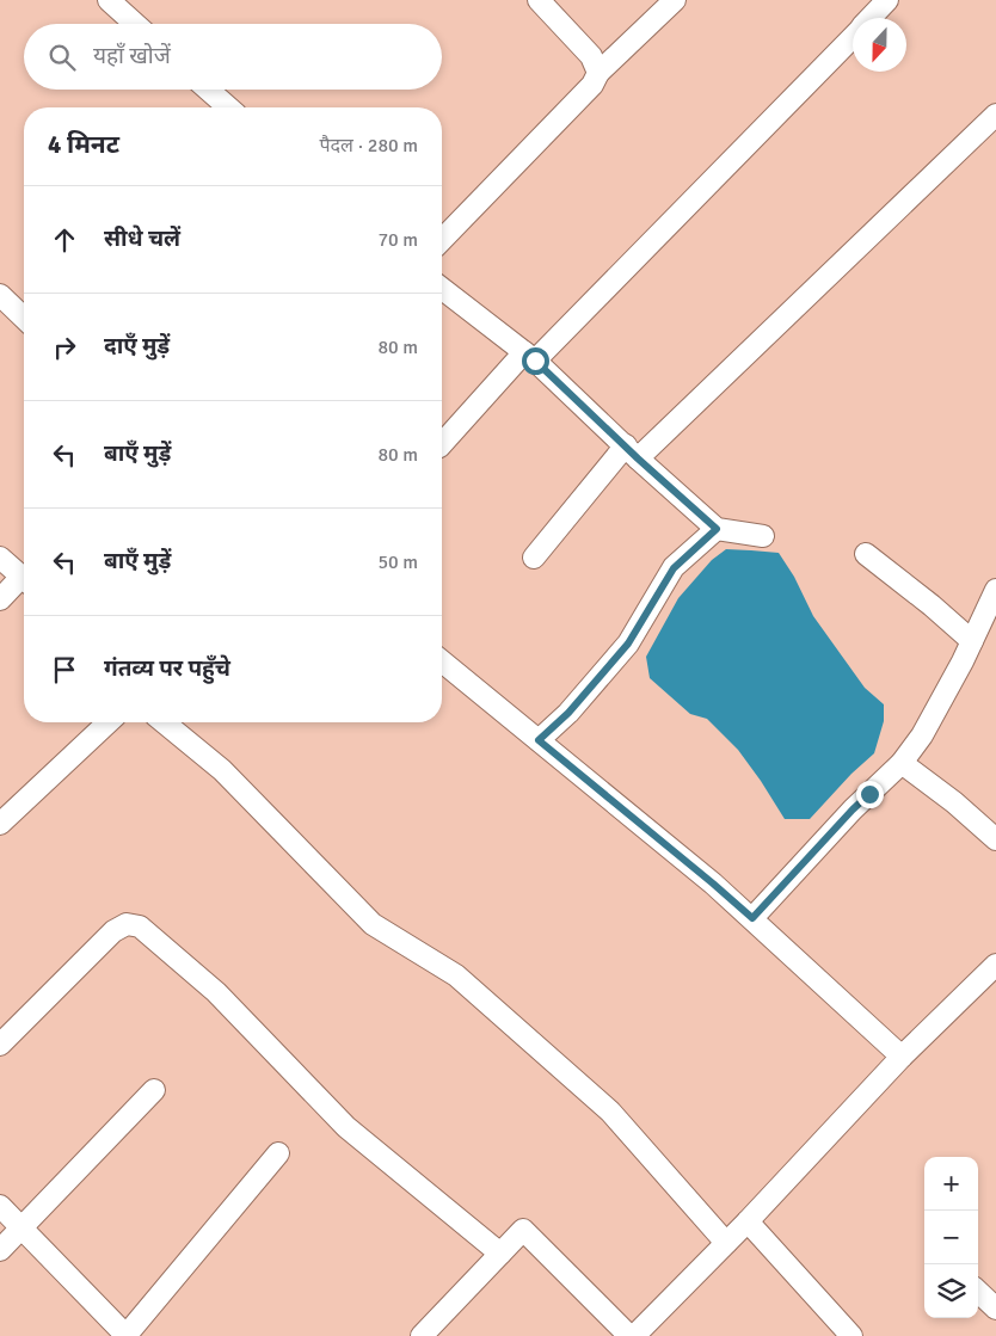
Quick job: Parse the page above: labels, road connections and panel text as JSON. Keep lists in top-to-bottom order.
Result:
{
  "north": "bottom",
  "page": {
    "search": "यहाँ खोजें",
    "heading": ["4 मिनट", "पैदल · 280 m"],
    "list": [
      ["सीधे चलें", "70 m"],
      ["दाएँ मुड़ें", "80 m"],
      ["बाएँ मुड़ें", "80 m"],
      ["बाएँ मुड़ें", "50 m"],
      "गंतव्य पर पहुँचे"
    ],
    "map_buttons": ["+", "−"]
  }
}
